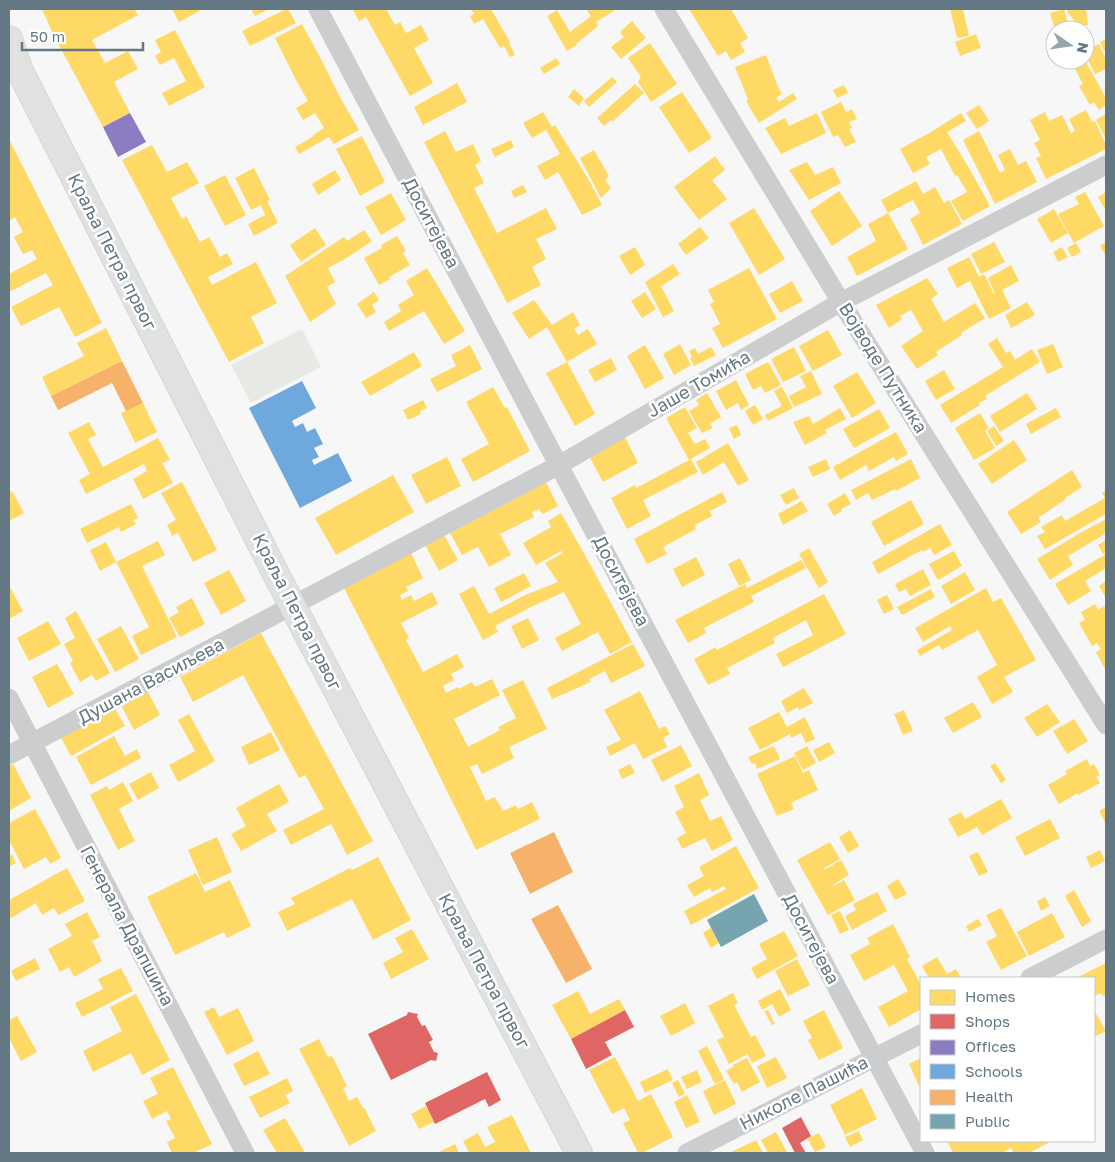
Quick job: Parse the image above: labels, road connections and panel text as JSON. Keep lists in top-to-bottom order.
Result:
{
  "streets": {
    "street": [
      "Доситејева",
      "Краља Петра првог",
      "Војводе Путника",
      "Јаше Томића",
      "Душана Васиљева",
      "Генерала Драпшина",
      "Николе Пашића"
    ]
  },
  "crossings": [
    ["Доситејева", "Јаше Томића"],
    ["Доситејева", "Николе Пашића"],
    ["Краља Петра првог", "Јаше Томића"],
    ["Краља Петра првог", "Душана Васиљева"],
    ["Војводе Путника", "Јаше Томића"],
    ["Јаше Томића", "Душана Васиљева"],
    ["Душана Васиљева", "Генерала Драпшина"]
  ],
  "legend": [
    "Homes",
    "Shops",
    "Offices",
    "Schools",
    "Health",
    "Public"
  ],
  "scale_bar": "50 m",
  "north": "right"
}
